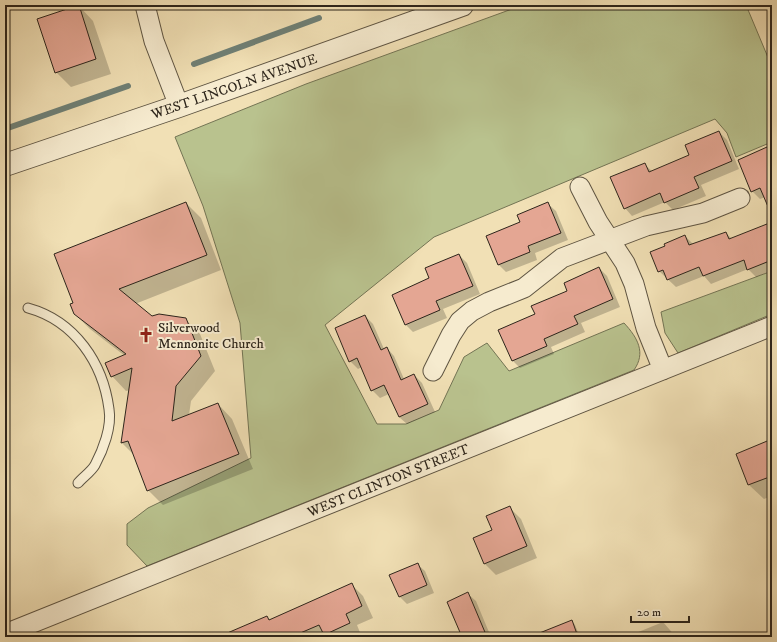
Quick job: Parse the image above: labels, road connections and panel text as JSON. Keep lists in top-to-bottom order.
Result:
{
  "streets": {
    "street": ["WEST LINCOLN AVENUE", "WEST CLINTON STREET"]
  },
  "places": {
    "church": ["Silverwood Mennonite Church"]
  },
  "scale_bar": "20 m"
}
